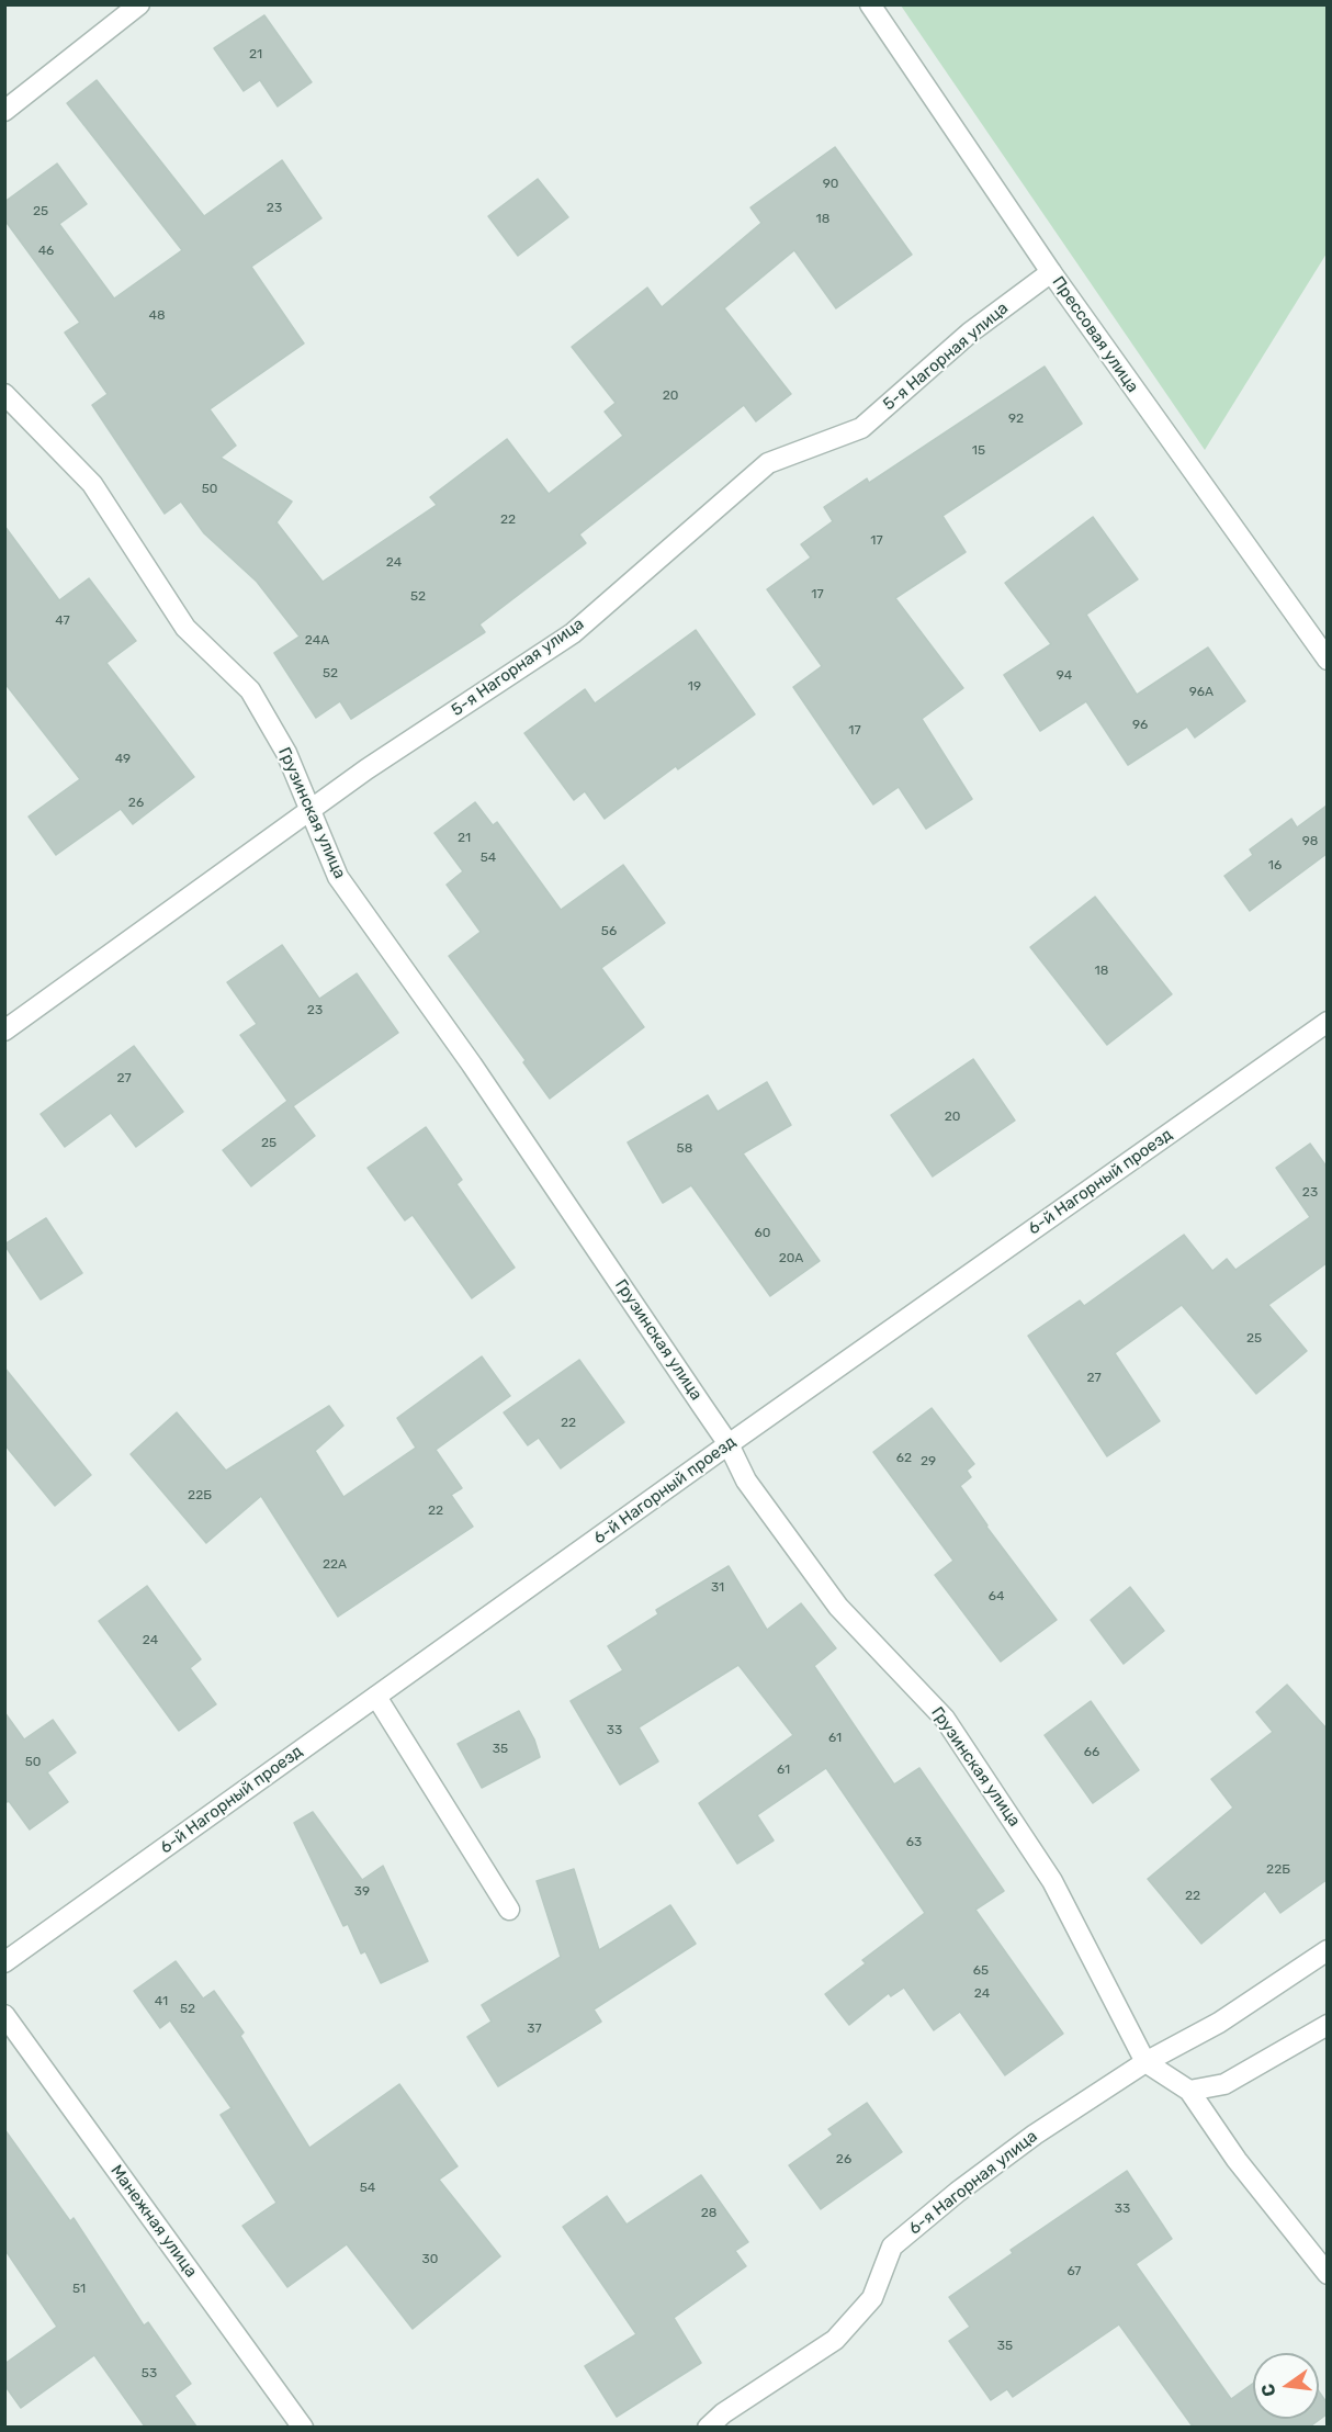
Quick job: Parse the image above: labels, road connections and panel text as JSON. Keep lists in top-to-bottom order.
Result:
{
  "streets": {
    "street": [
      "Прессовая улица",
      "5-я Нагорная улица",
      "Грузинская улица",
      "6-й Нагорный проезд",
      "6-я Нагорная улица",
      "Манежная улица"
    ]
  },
  "crossings": [
    ["Прессовая улица", "5-я Нагорная улица"],
    ["5-я Нагорная улица", "Грузинская улица"],
    ["Грузинская улица", "6-й Нагорный проезд"],
    ["Грузинская улица", "6-я Нагорная улица"]
  ],
  "house_numbers": [
    "21",
    "90",
    "23",
    "25",
    "18",
    "46",
    "48",
    "20",
    "92",
    "15",
    "50",
    "22",
    "17",
    "24",
    "17",
    "52",
    "47",
    "24А",
    "52",
    "94",
    "19",
    "96А",
    "96",
    "17",
    "49",
    "26",
    "21",
    "98",
    "54",
    "16",
    "56",
    "18",
    "23",
    "27",
    "20",
    "25",
    "58",
    "23",
    "60",
    "20А",
    "25",
    "27",
    "22",
    "62",
    "29",
    "22Б",
    "22",
    "22А",
    "31",
    "64",
    "24",
    "33",
    "61",
    "35",
    "66",
    "50",
    "61",
    "63",
    "22Б",
    "39",
    "22",
    "65",
    "24",
    "41",
    "52",
    "37",
    "26",
    "54",
    "33",
    "28",
    "30",
    "67",
    "51",
    "35",
    "53"
  ],
  "north": "left"
}
